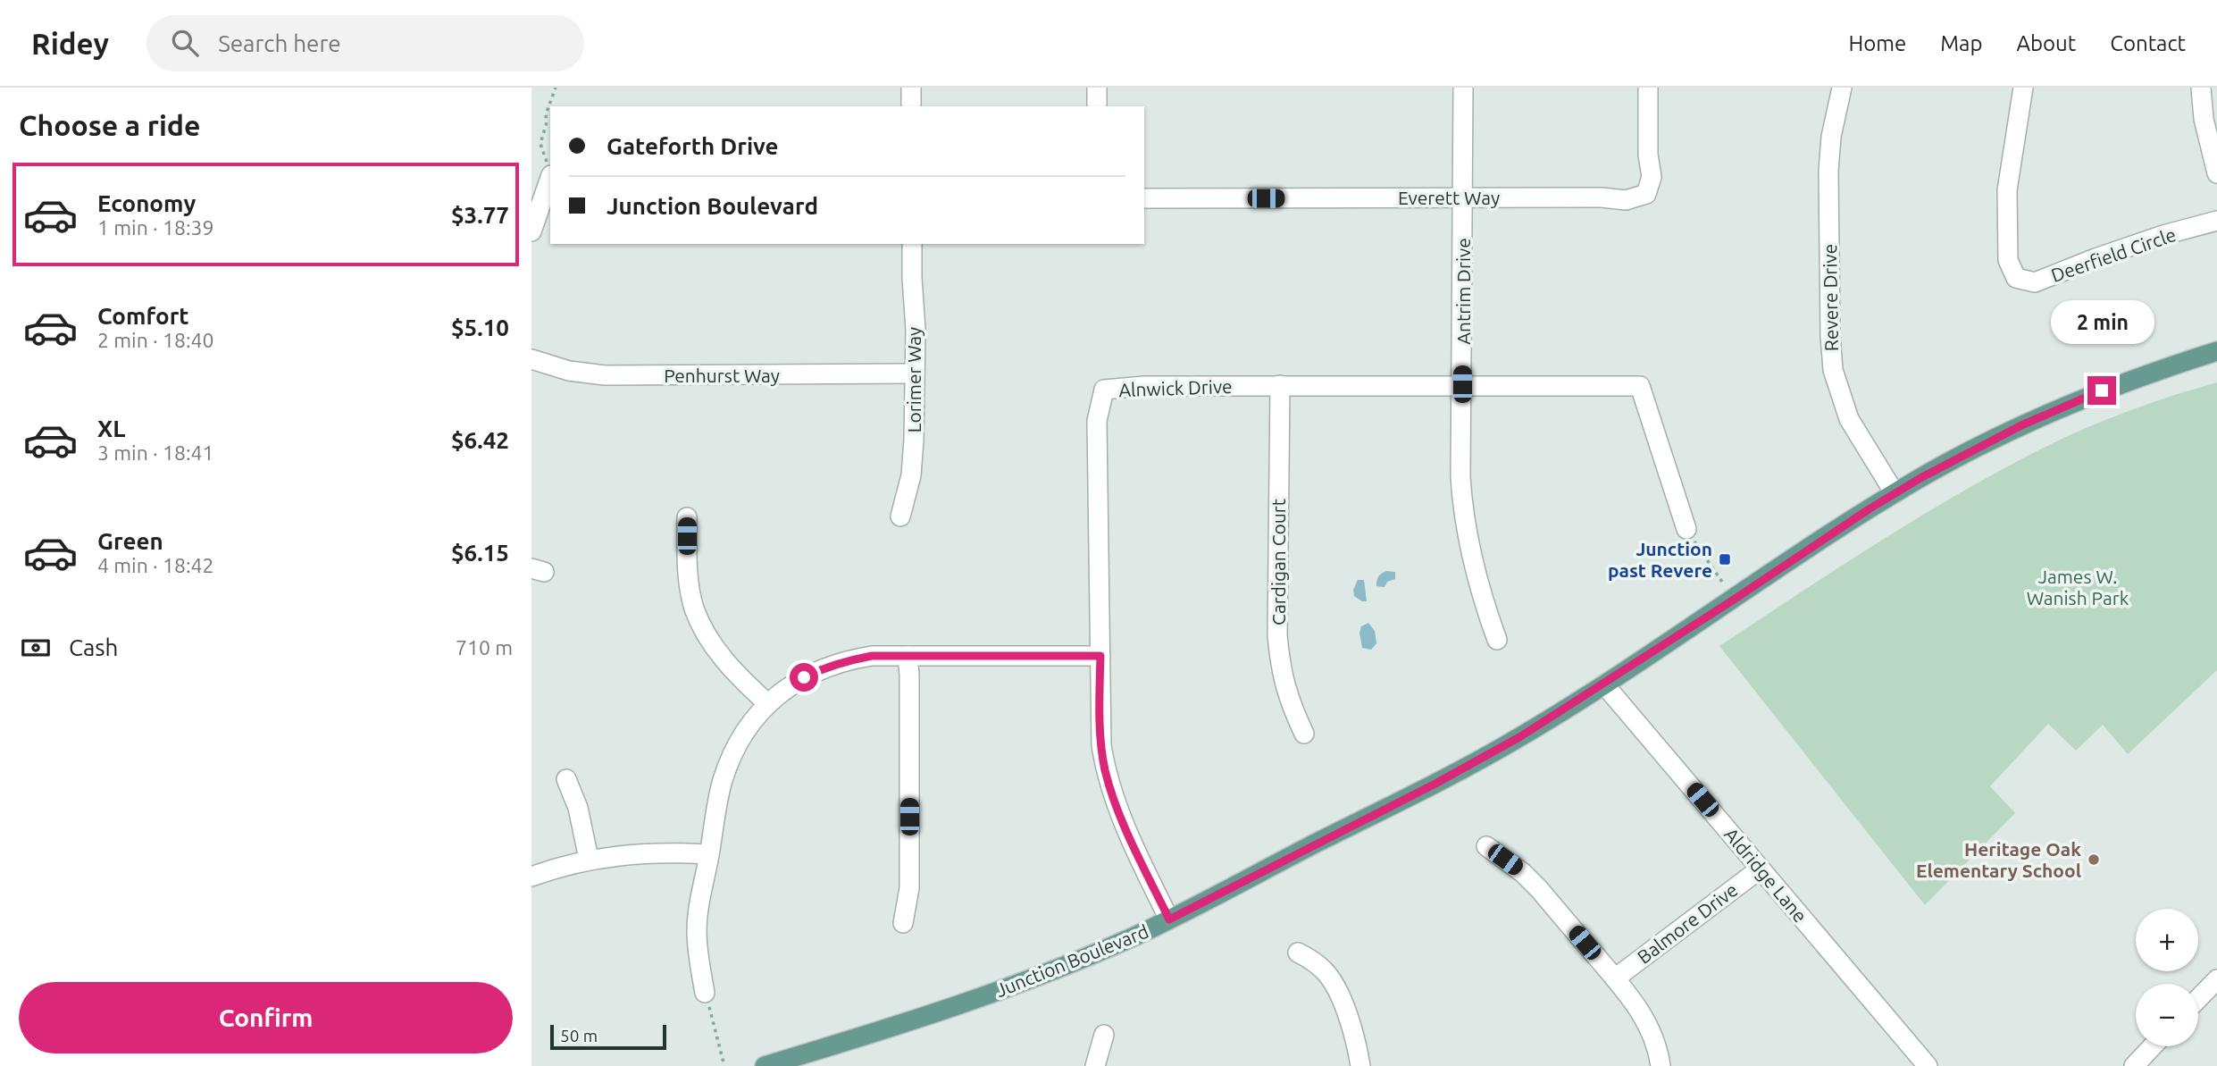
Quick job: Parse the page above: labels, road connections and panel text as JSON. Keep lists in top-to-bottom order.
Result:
{
  "streets": {
    "main road": ["Junction Boulevard"],
    "street": [
      "Everett Way",
      "Deerfield Circle",
      "Antrim Drive",
      "Revere Drive",
      "Penhurst Way",
      "Lorimer Way",
      "Alnwick Drive",
      "Cardigan Court",
      "Aldridge Lane",
      "Balmore Drive"
    ]
  },
  "crossings": [
    ["Everett Way", "Antrim Drive"],
    ["Antrim Drive", "Alnwick Drive"],
    ["Revere Drive", "Junction Boulevard"],
    ["Penhurst Way", "Lorimer Way"],
    ["Alnwick Drive", "Cardigan Court"],
    ["Alnwick Drive", "Junction Boulevard"],
    ["Aldridge Lane", "Balmore Drive"],
    ["Aldridge Lane", "Junction Boulevard"]
  ],
  "parks": ["James W. Wanish Park"],
  "places": {
    "transit": ["Junction past Revere"],
    "other": ["Heritage Oak Elementary School"]
  },
  "scale_bar": "50 m",
  "page": {
    "header": "Ridey",
    "search": "Search here",
    "nav": [
      "Home",
      "Map",
      "About",
      "Contact"
    ],
    "heading": "Choose a ride",
    "banner": ["Gateforth Drive", "Junction Boulevard"],
    "list": [
      {
        "name": "Economy",
        "note": "1 min · 18:39",
        "value": "$3.77"
      },
      {
        "name": "Comfort",
        "note": "2 min · 18:40",
        "value": "$5.10"
      },
      {
        "name": "XL",
        "note": "3 min · 18:41",
        "value": "$6.42"
      },
      {
        "name": "Green",
        "note": "4 min · 18:42",
        "value": "$6.15"
      }
    ],
    "bubble": "2 min",
    "pay": ["Cash", "710 m"],
    "map_buttons": ["+", "−"],
    "buttons": "Confirm",
    "scale": "50 m"
  }
}
